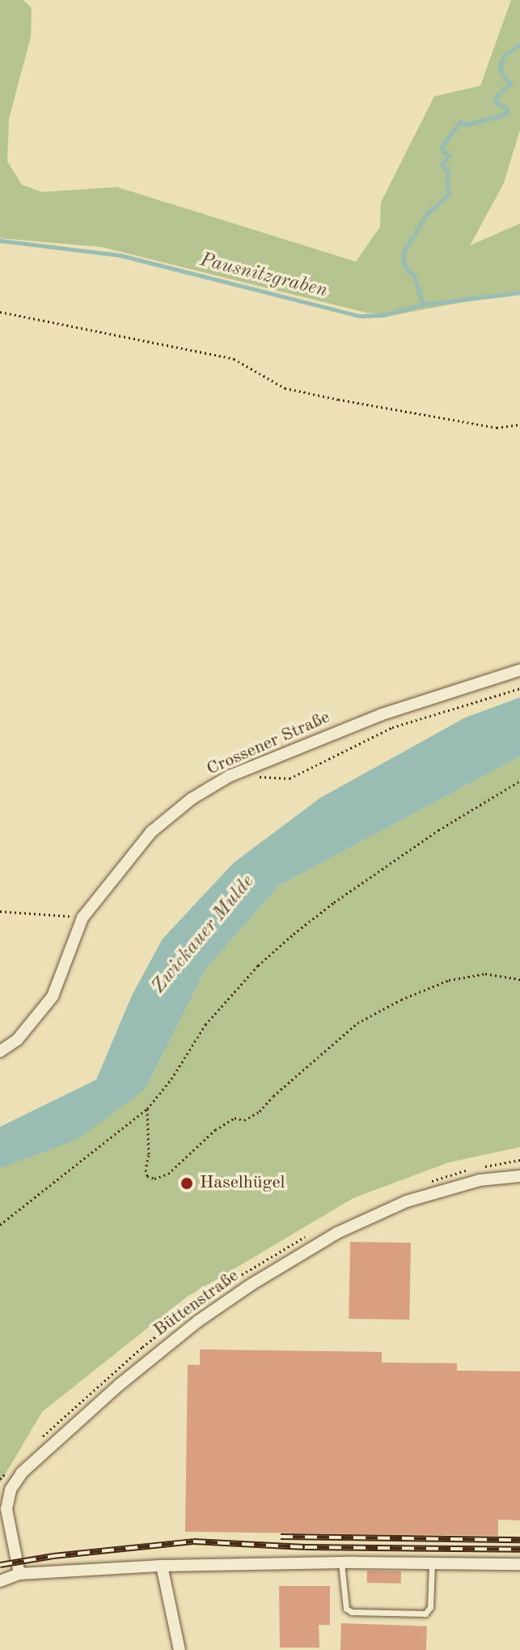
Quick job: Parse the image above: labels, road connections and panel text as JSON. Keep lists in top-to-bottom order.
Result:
{
  "streets": {
    "street": ["Crossener Straße", "Büttenstraße"]
  },
  "water": ["Pausnitzgraben", "Zwickauer Mulde"],
  "places": ["Haselhügel"]
}
